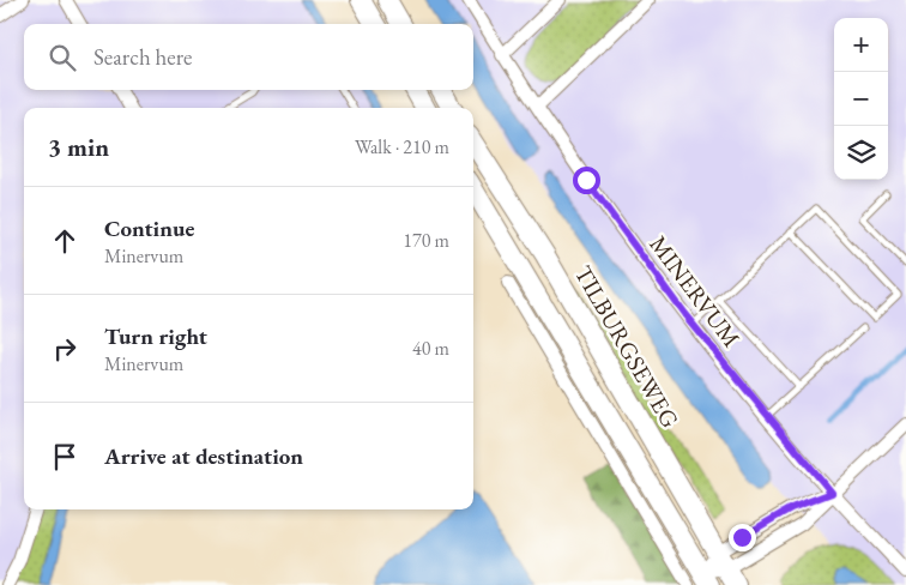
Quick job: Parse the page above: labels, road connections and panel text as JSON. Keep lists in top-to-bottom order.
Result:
{
  "streets": {
    "main road": ["TILBURGSEWEG"],
    "street": ["MINERVUM"]
  },
  "page": {
    "map_buttons": ["+", "−"],
    "search": "Search here",
    "heading": ["3 min", "Walk · 210 m"],
    "list": [
      ["Continue", "Minervum", "170 m"],
      ["Turn right", "Minervum", "40 m"],
      "Arrive at destination"
    ]
  }
}
